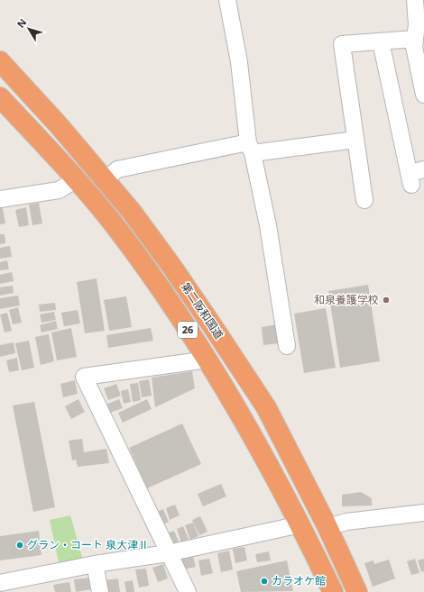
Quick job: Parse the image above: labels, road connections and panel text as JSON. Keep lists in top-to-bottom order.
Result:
{
  "streets": {
    "highway": ["第二阪和国道", "26"]
  },
  "places": ["和泉養護学校", "グラン・コート 泉大津Ⅱ", "カラオケ館"],
  "north": "top left"
}
